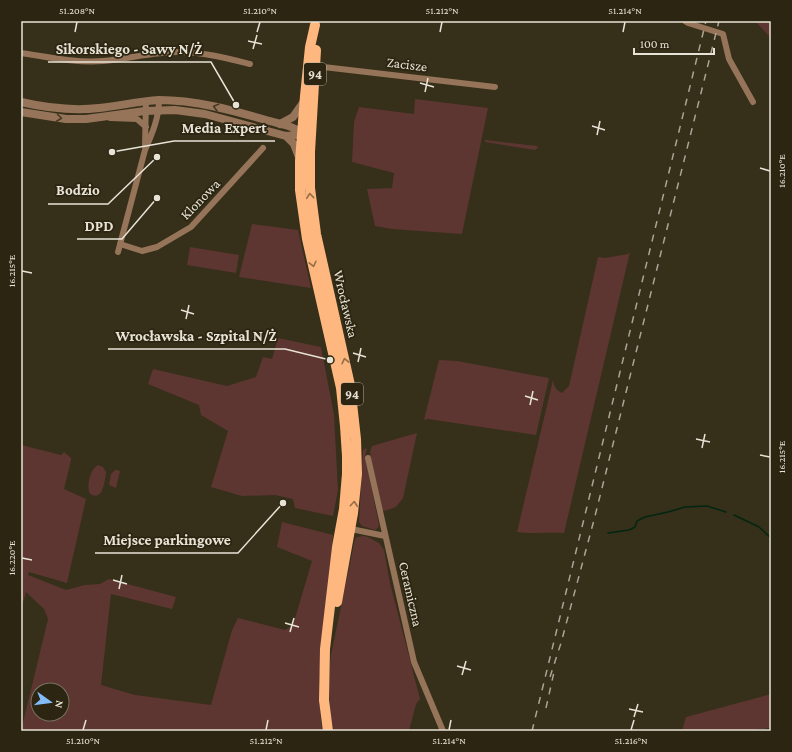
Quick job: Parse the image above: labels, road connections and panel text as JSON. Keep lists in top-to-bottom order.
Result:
{
  "streets": {
    "main road": ["94", "Wrocławska"],
    "street": ["Zacisze", "Klonowa", "Ceramiczna"]
  },
  "crossings": [
    ["Zacisze", "Wrocławska"]
  ],
  "places": [
    "Sikorskiego - Sawy N/Ż",
    "Media Expert",
    "Bodzio",
    "DPD",
    "Wrocławska - Szpital N/Ż",
    "Miejsce parkingowe"
  ],
  "scale_bar": "100 m",
  "north": "right",
  "coordinates": [
    "51.208°N",
    "51.210°N",
    "51.212°N",
    "51.214°N",
    "16.210°E",
    "16.215°E",
    "16.220°E",
    "51.216°N"
  ]
}
